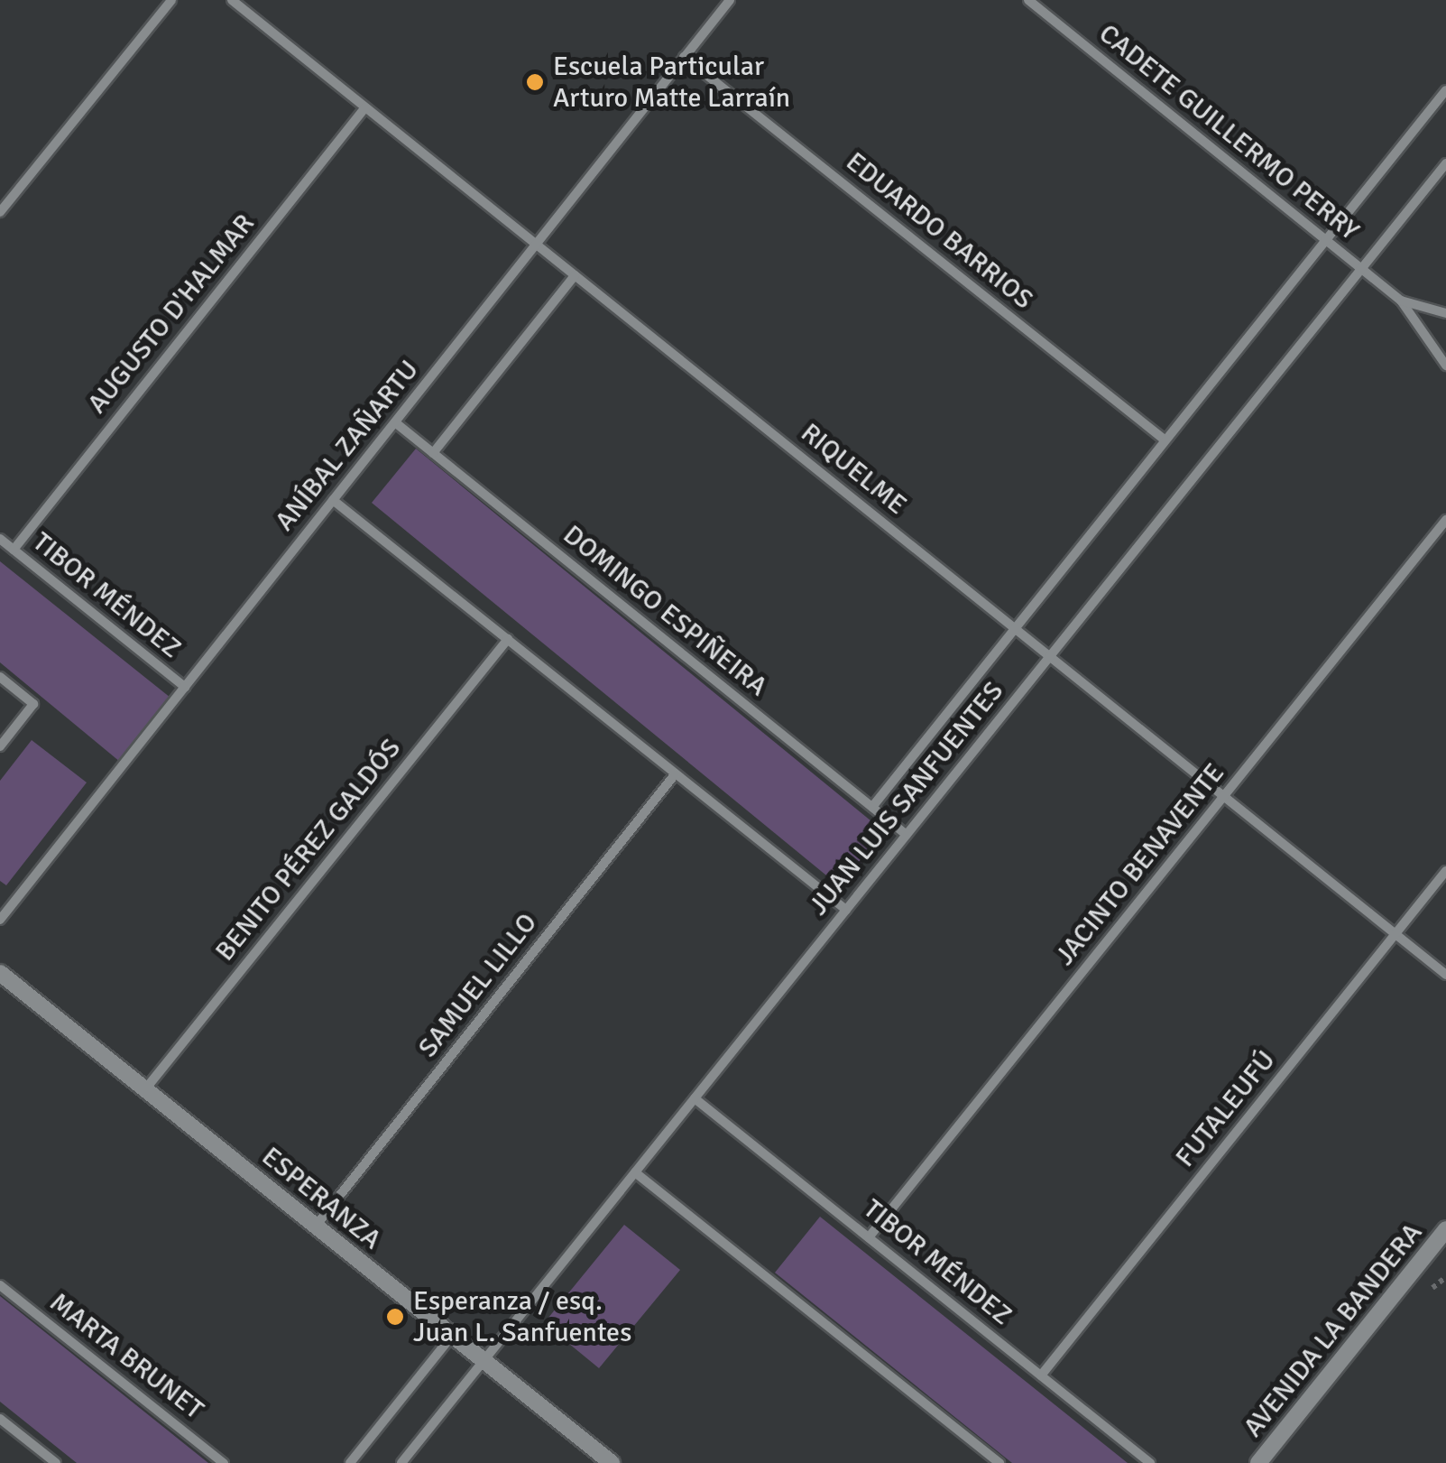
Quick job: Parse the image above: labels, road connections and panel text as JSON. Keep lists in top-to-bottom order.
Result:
{
  "streets": {
    "street": [
      "CADETE GUILLERMO PERRY",
      "EDUARDO BARRIOS",
      "AUGUSTO D'HALMAR",
      "ANÍBAL ZAÑARTU",
      "RIQUELME",
      "TIBOR MÉNDEZ",
      "DOMINGO ESPIÑEIRA",
      "JUAN LUIS SANFUENTES",
      "BENITO PÉREZ GALDÓS",
      "JACINTO BENAVENTE",
      "SAMUEL LILLO",
      "FUTALEUFÚ",
      "ESPERANZA",
      "AVENIDA LA BANDERA",
      "MARTA BRUNET"
    ]
  },
  "crossings": [
    ["CADETE GUILLERMO PERRY", "JUAN LUIS SANFUENTES"],
    ["EDUARDO BARRIOS", "ANÍBAL ZAÑARTU"],
    ["EDUARDO BARRIOS", "JUAN LUIS SANFUENTES"],
    ["AUGUSTO D'HALMAR", "RIQUELME"],
    ["AUGUSTO D'HALMAR", "TIBOR MÉNDEZ"],
    ["ANÍBAL ZAÑARTU", "RIQUELME"],
    ["ANÍBAL ZAÑARTU", "TIBOR MÉNDEZ"],
    ["ANÍBAL ZAÑARTU", "DOMINGO ESPIÑEIRA"],
    ["RIQUELME", "JUAN LUIS SANFUENTES"],
    ["RIQUELME", "JACINTO BENAVENTE"],
    ["RIQUELME", "FUTALEUFÚ"],
    ["TIBOR MÉNDEZ", "JUAN LUIS SANFUENTES"],
    ["TIBOR MÉNDEZ", "JACINTO BENAVENTE"],
    ["TIBOR MÉNDEZ", "FUTALEUFÚ"],
    ["DOMINGO ESPIÑEIRA", "JUAN LUIS SANFUENTES"],
    ["JUAN LUIS SANFUENTES", "ESPERANZA"],
    ["BENITO PÉREZ GALDÓS", "ESPERANZA"],
    ["SAMUEL LILLO", "ESPERANZA"]
  ],
  "places": ["Escuela Particular Arturo Matte Larraín", "Esperanza / esq. Juan L. Sanfuentes"]
}
